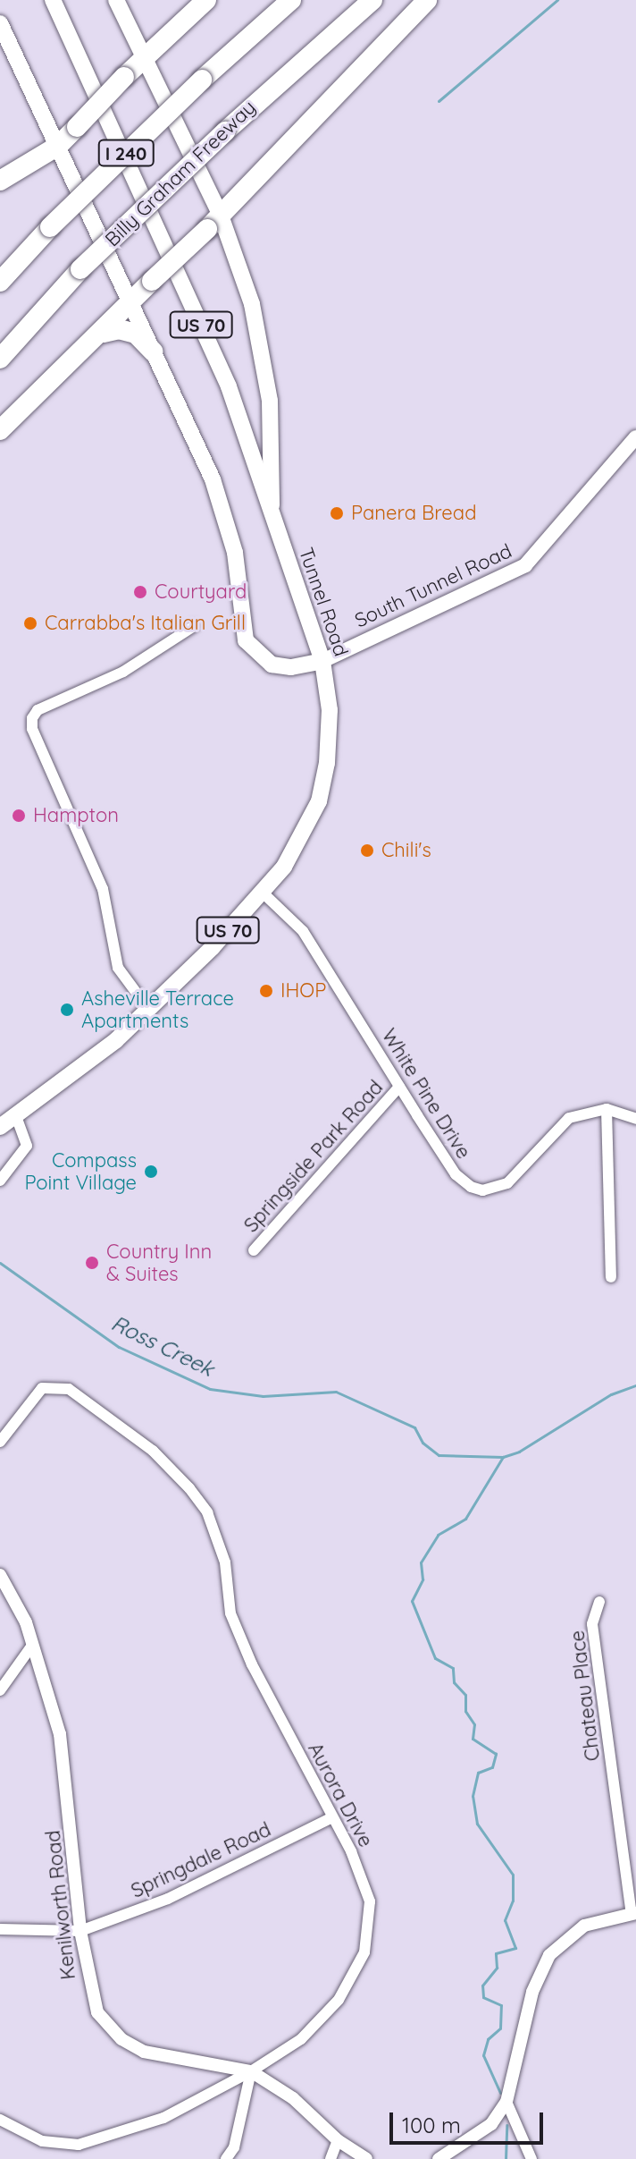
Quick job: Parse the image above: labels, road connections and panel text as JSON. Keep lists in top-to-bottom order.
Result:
{
  "streets": {
    "highway": ["I 240", "Billy Graham Freeway"],
    "main road": ["US 70", "South Tunnel Road", "Tunnel Road"],
    "street": [
      "White Pine Drive",
      "Springside Park Road",
      "Chateau Place",
      "Aurora Drive",
      "Springdale Road",
      "Kenilworth Road"
    ]
  },
  "crossings": [
    ["South Tunnel Road", "Tunnel Road"],
    ["Tunnel Road", "White Pine Drive"],
    ["White Pine Drive", "Springside Park Road"],
    ["Aurora Drive", "Springdale Road"],
    ["Aurora Drive", "Kenilworth Road"],
    ["Springdale Road", "Kenilworth Road"]
  ],
  "water": ["Ross Creek"],
  "places": [
    "Panera Bread",
    "Courtyard",
    "Carrabba's Italian Grill",
    "Hampton",
    "Chili's",
    "IHOP",
    "Asheville Terrace Apartments",
    "Compass Point Village",
    "Country Inn & Suites"
  ],
  "scale_bar": "100 m"
}
